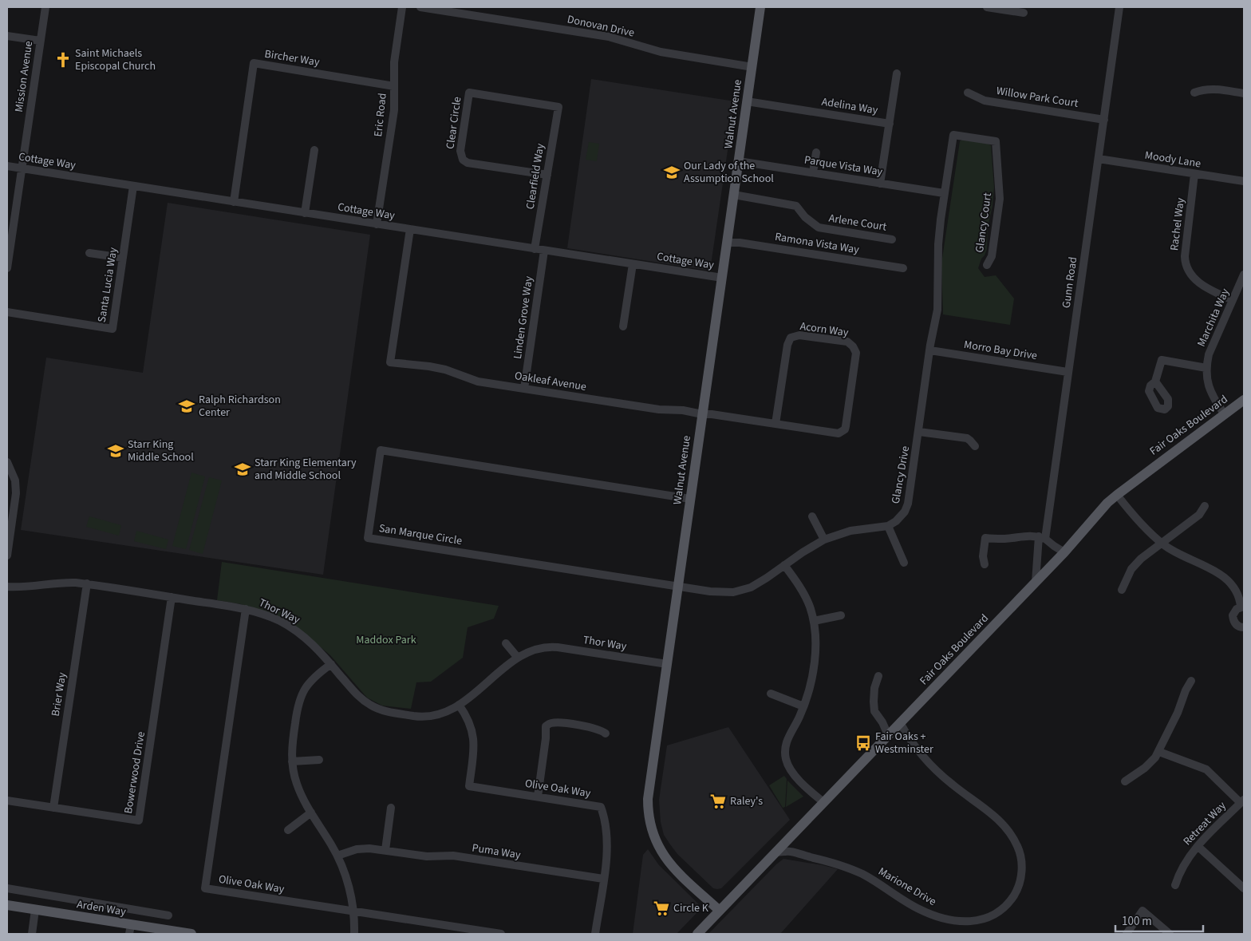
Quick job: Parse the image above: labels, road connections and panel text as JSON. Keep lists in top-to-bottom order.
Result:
{
  "streets": {
    "main road": ["Walnut Avenue", "Fair Oaks Boulevard", "Arden Way"],
    "street": [
      "Donovan Drive",
      "Bircher Way",
      "Mission Avenue",
      "Willow Park Court",
      "Adelina Way",
      "Eric Road",
      "Clear Circle",
      "Moody Lane",
      "Cottage Way",
      "Parque Vista Way",
      "Clearfield Way",
      "Arlene Court",
      "Glancy Court",
      "Rachel Way",
      "Ramona Vista Way",
      "Gunn Road",
      "Santa Lucia Way",
      "Linden Grove Way",
      "Marchita Way",
      "Acorn Way",
      "Morro Bay Drive",
      "Oakleaf Avenue",
      "Glancy Drive",
      "San Marque Circle",
      "Thor Way",
      "Brier Way",
      "Bowerwood Drive",
      "Olive Oak Way",
      "Retreat Way",
      "Puma Way",
      "Marione Drive"
    ]
  },
  "crossings": [
    ["Donovan Drive", "Walnut Avenue"],
    ["Bircher Way", "Eric Road"],
    ["Bircher Way", "Cottage Way"],
    ["Mission Avenue", "Cottage Way"],
    ["Willow Park Court", "Gunn Road"],
    ["Adelina Way", "Walnut Avenue"],
    ["Adelina Way", "Parque Vista Way"],
    ["Walnut Avenue", "Cottage Way"],
    ["Walnut Avenue", "Parque Vista Way"],
    ["Walnut Avenue", "Arlene Court"],
    ["Walnut Avenue", "Ramona Vista Way"],
    ["Walnut Avenue", "Oakleaf Avenue"],
    ["Walnut Avenue", "Fair Oaks Boulevard"],
    ["Walnut Avenue", "Glancy Drive"],
    ["Walnut Avenue", "San Marque Circle"],
    ["Walnut Avenue", "Thor Way"],
    ["Eric Road", "Cottage Way"],
    ["Clear Circle", "Clearfield Way"],
    ["Moody Lane", "Rachel Way"],
    ["Moody Lane", "Gunn Road"],
    ["Cottage Way", "Clearfield Way"],
    ["Cottage Way", "Santa Lucia Way"],
    ["Cottage Way", "Linden Grove Way"],
    ["Cottage Way", "Oakleaf Avenue"],
    ["Parque Vista Way", "Glancy Court"],
    ["Parque Vista Way", "Glancy Drive"],
    ["Glancy Court", "Glancy Drive"],
    ["Rachel Way", "Marchita Way"],
    ["Gunn Road", "Morro Bay Drive"],
    ["Gunn Road", "Fair Oaks Boulevard"],
    ["Linden Grove Way", "Oakleaf Avenue"],
    ["Marchita Way", "Fair Oaks Boulevard"],
    ["Acorn Way", "Oakleaf Avenue"],
    ["Morro Bay Drive", "Glancy Drive"],
    ["Fair Oaks Boulevard", "Marione Drive"],
    ["Glancy Drive", "San Marque Circle"],
    ["Thor Way", "Brier Way"],
    ["Thor Way", "Bowerwood Drive"],
    ["Thor Way", "Olive Oak Way"],
    ["Brier Way", "Bowerwood Drive"],
    ["Olive Oak Way", "Puma Way"]
  ],
  "parks": ["Maddox Park"],
  "places": {
    "church": ["Saint Michaels Episcopal Church"],
    "school or university": [
      "Our Lady of the Assumption School",
      "Ralph Richardson Center",
      "Starr King Middle School",
      "Starr King Elementary and Middle School"
    ],
    "bus stop": ["Fair Oaks + Westminster"],
    "supermarket": ["Raley's", "Circle K"]
  },
  "scale_bar": "100 m"
}
